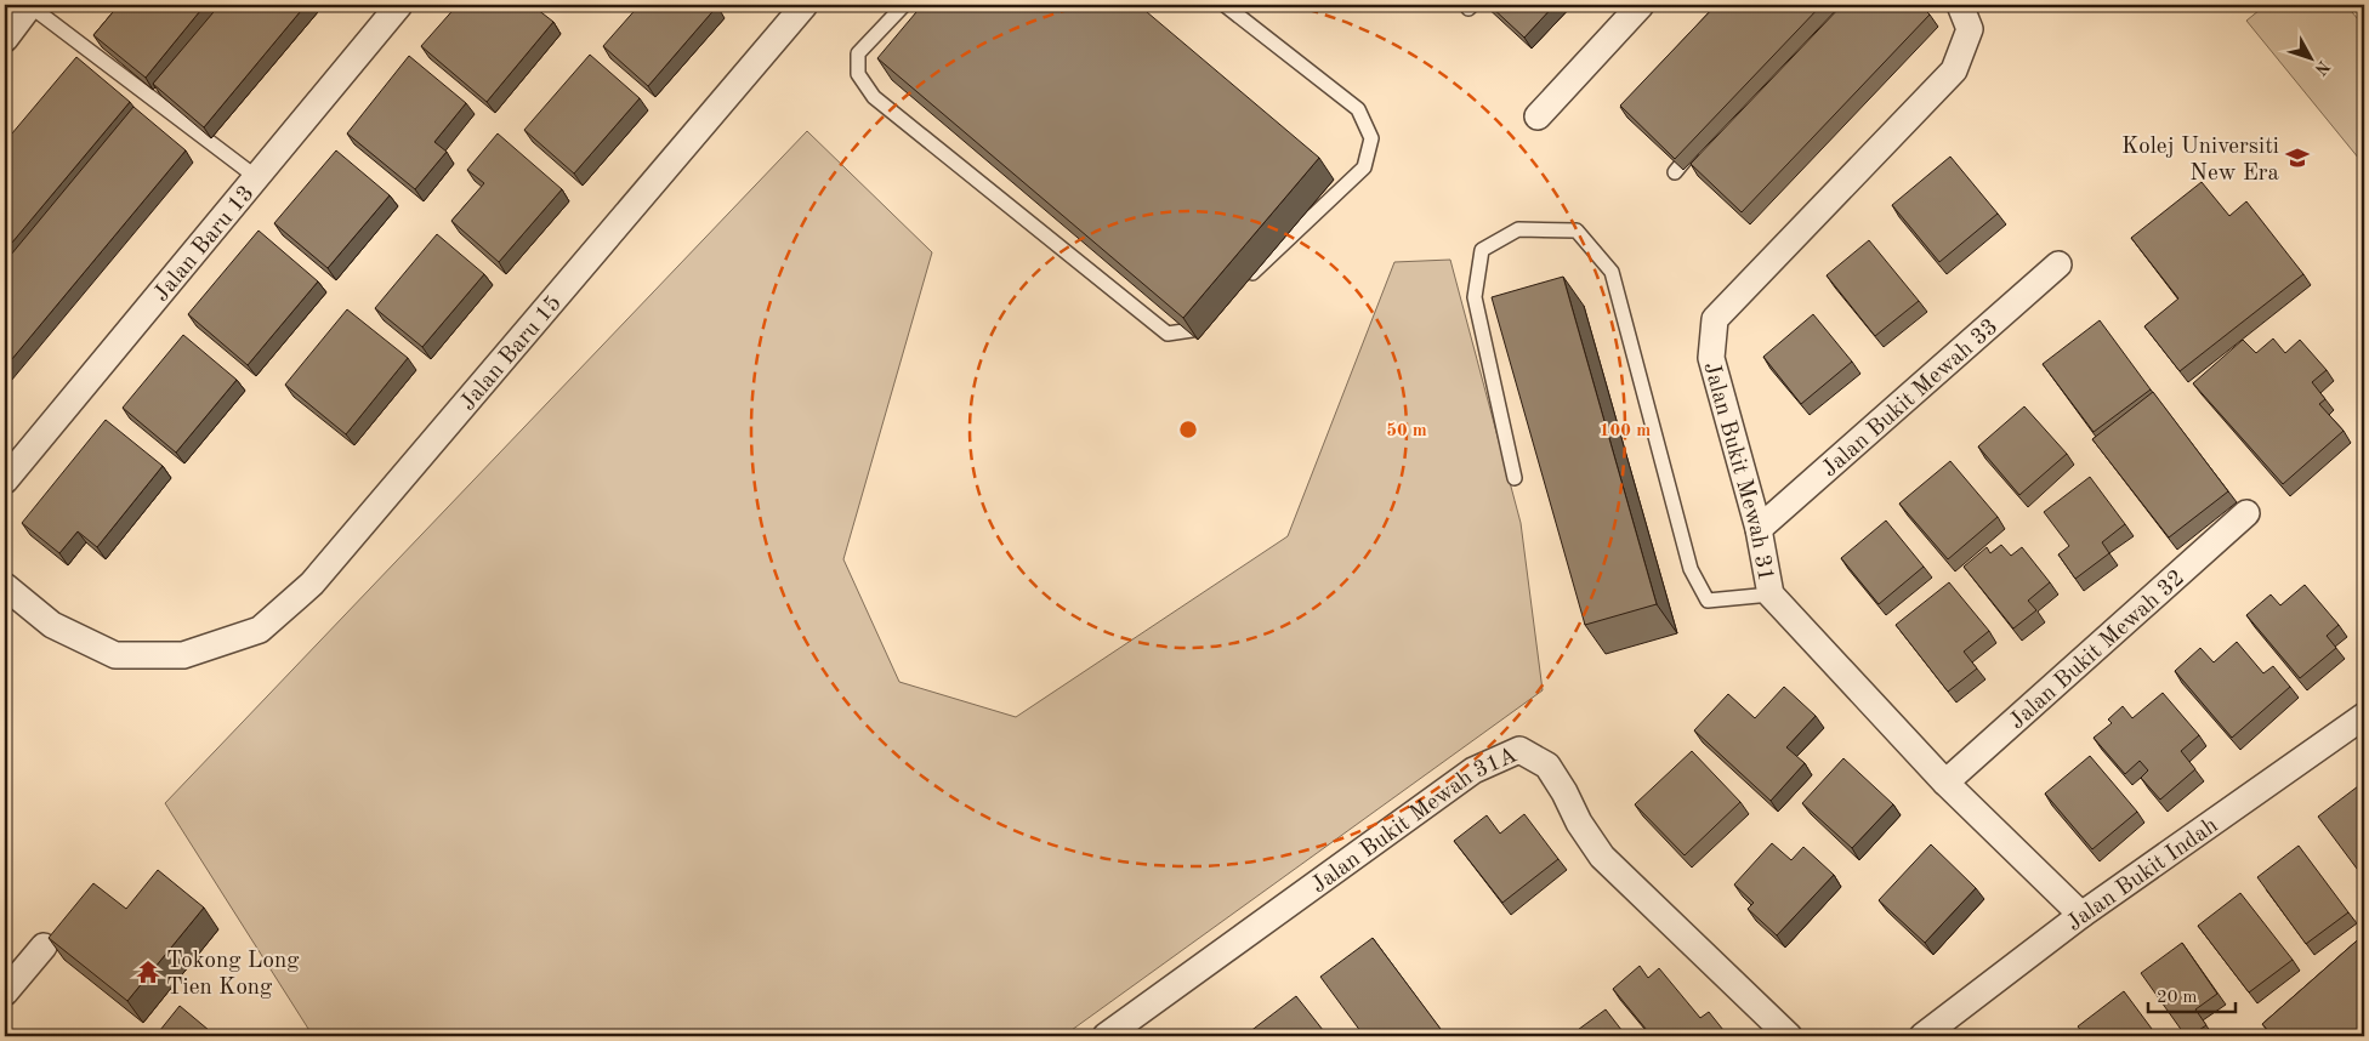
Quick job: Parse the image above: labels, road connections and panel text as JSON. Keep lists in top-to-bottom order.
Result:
{
  "streets": {
    "street": [
      "Jalan Baru 13",
      "Jalan Baru 15",
      "Jalan Bukit Mewah 33",
      "Jalan Bukit Mewah 31",
      "Jalan Bukit Mewah 32",
      "Jalan Bukit Mewah 31A",
      "Jalan Bukit Indah"
    ]
  },
  "crossings": [
    ["Jalan Bukit Mewah 33", "Jalan Bukit Mewah 31"],
    ["Jalan Bukit Mewah 31", "Jalan Bukit Mewah 32"],
    ["Jalan Bukit Mewah 31", "Jalan Bukit Indah"]
  ],
  "places": {
    "school or university": ["Kolej Universiti New Era"],
    "temple": ["Tokong Long Tien Kong"]
  },
  "scale_bar": "20 m",
  "north": "bottom right",
  "rings": ["50 m", "100 m"]
}
